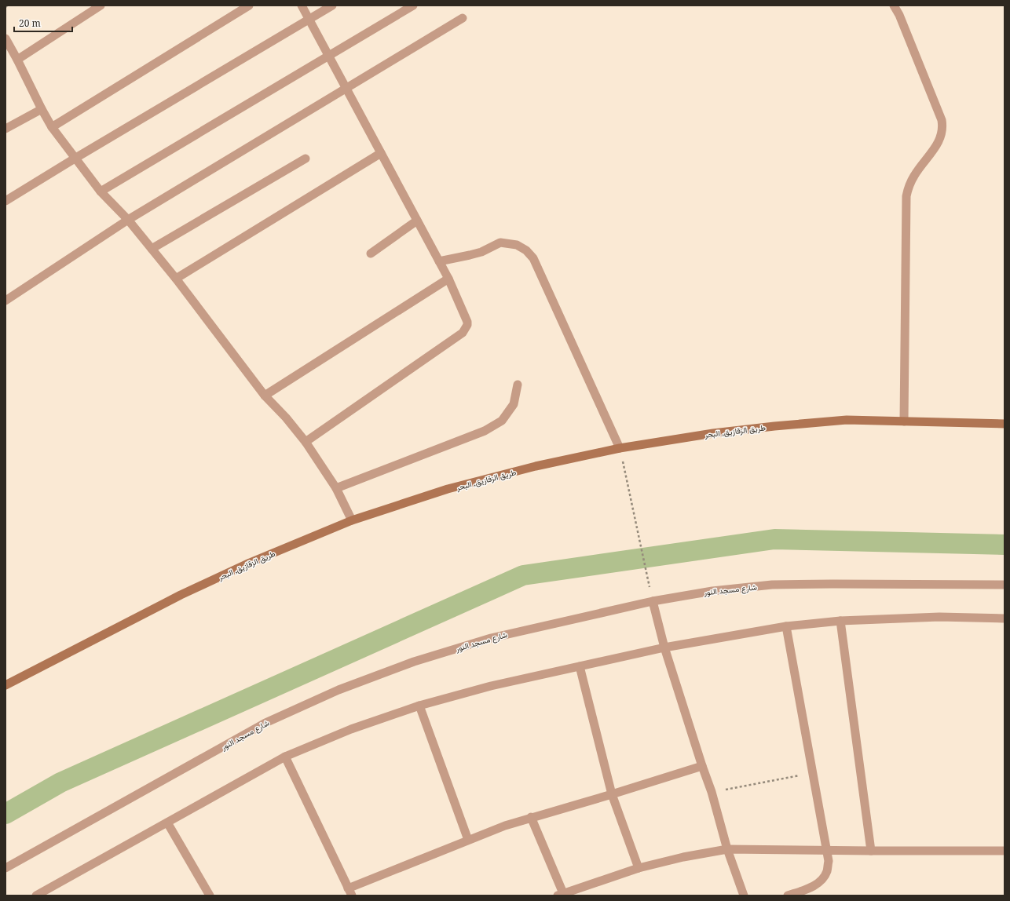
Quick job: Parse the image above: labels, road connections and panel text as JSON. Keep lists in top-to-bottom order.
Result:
{
  "streets": {
    "main road": ["طريق الزقازيق, البحر"],
    "street": ["شارع مسجد النور"]
  },
  "scale_bar": "20 m"
}
